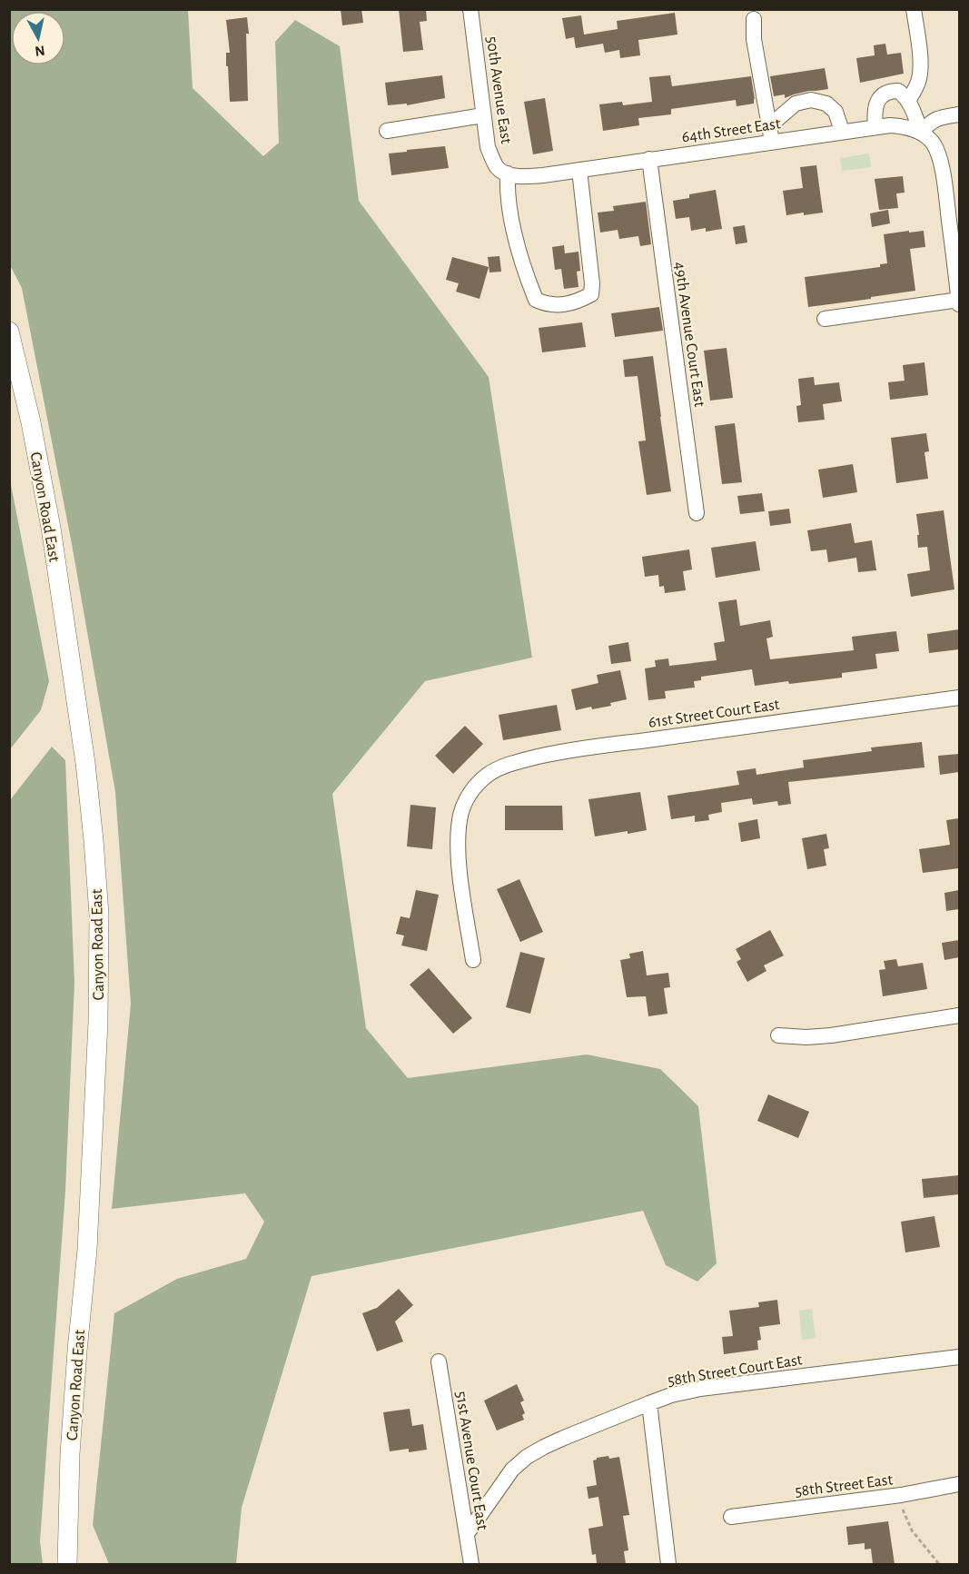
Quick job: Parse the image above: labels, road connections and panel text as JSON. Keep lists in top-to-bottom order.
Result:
{
  "streets": {
    "main road": ["Canyon Road East"],
    "street": [
      "50th Avenue East",
      "64th Street East",
      "49th Avenue Court East",
      "61st Street Court East",
      "58th Street Court East",
      "51st Avenue Court East",
      "58th Street East"
    ]
  },
  "crossings": [
    ["50th Avenue East", "64th Street East"],
    ["64th Street East", "49th Avenue Court East"],
    ["58th Street Court East", "51st Avenue Court East"]
  ],
  "north": "bottom"
}
